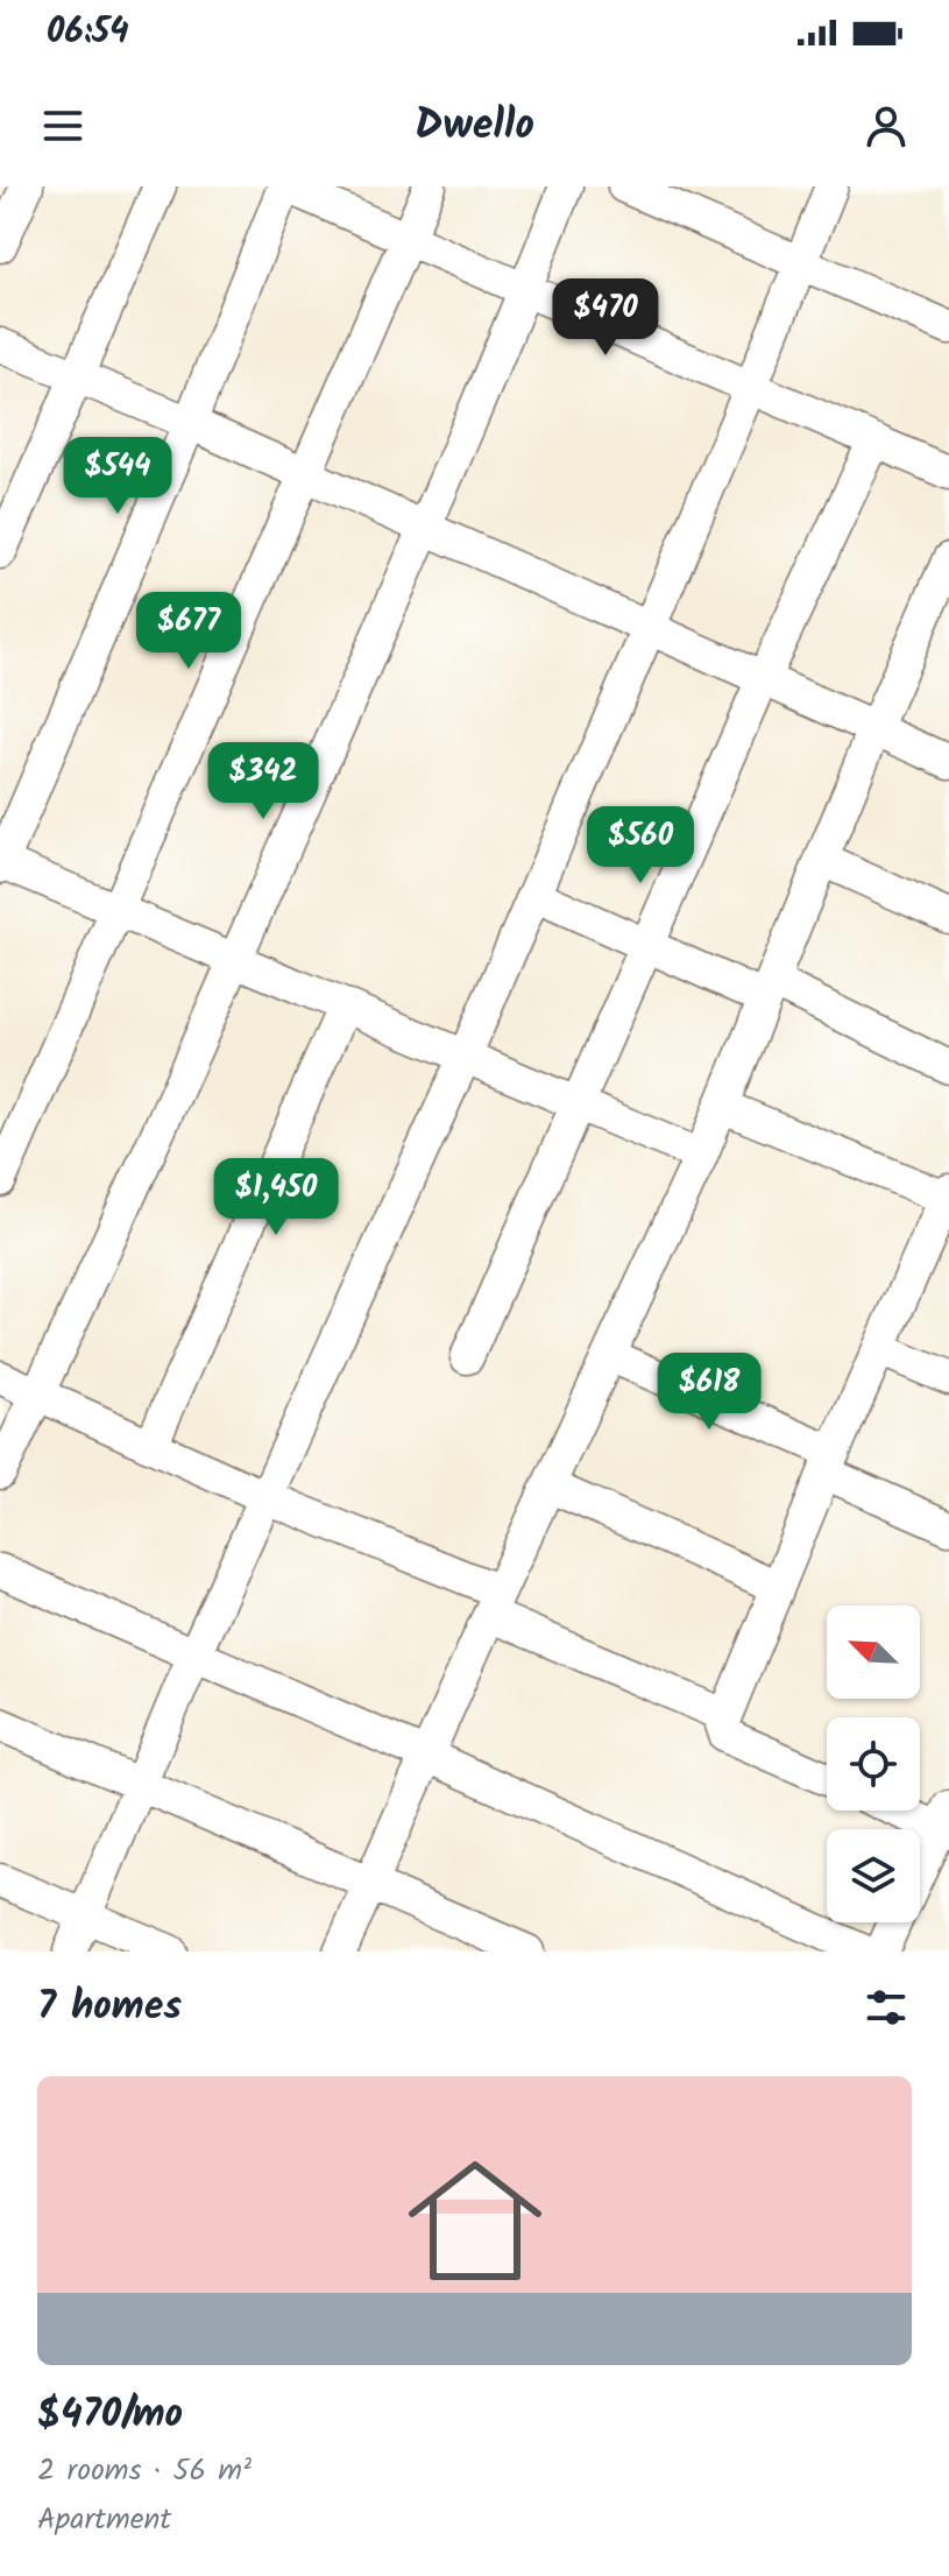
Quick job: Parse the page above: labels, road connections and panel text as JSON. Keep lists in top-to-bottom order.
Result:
{
  "north": "top left",
  "page": {
    "status": "06:54",
    "header": "Dwello",
    "price": [
      "$470",
      "$544",
      "$677",
      "$342",
      "$560",
      "$1,450",
      "$618"
    ],
    "heading": "7 homes",
    "list": [
      {
        "name": "$470/mo",
        "note": "2 rooms · 56 m² · Apartment"
      }
    ]
  }
}
